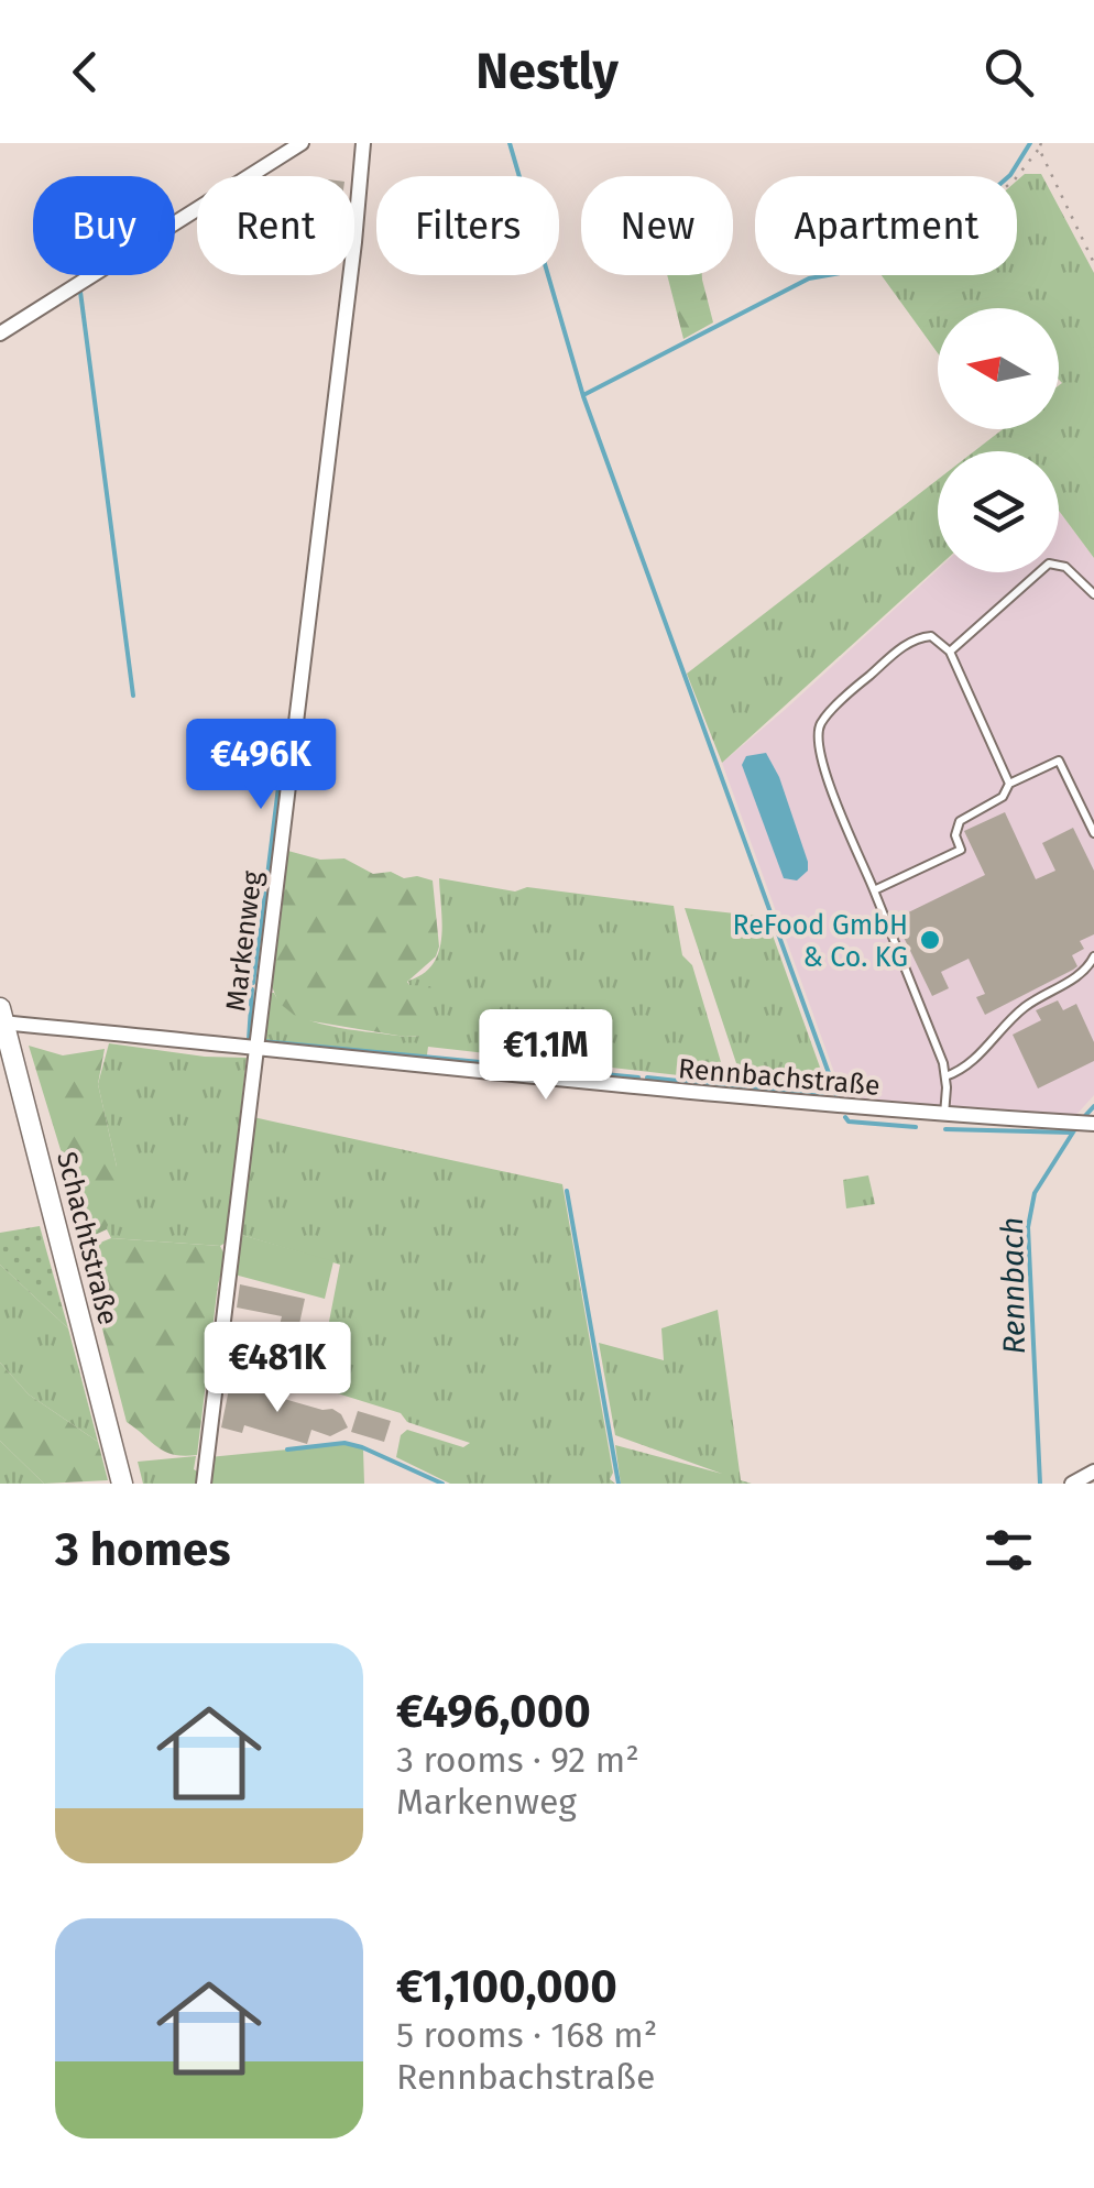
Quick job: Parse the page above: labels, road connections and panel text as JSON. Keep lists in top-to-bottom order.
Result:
{
  "streets": {
    "street": ["Markenweg", "Rennbachstraße", "Schachtstraße"]
  },
  "crossings": [
    ["Markenweg", "Rennbachstraße"],
    ["Rennbachstraße", "Schachtstraße"]
  ],
  "water": ["Rennbach"],
  "places": ["ReFood GmbH & Co. KG"],
  "north": "left",
  "page": {
    "header": "Nestly",
    "chip": [
      "Buy",
      "Rent",
      "Filters",
      "New",
      "Apartment"
    ],
    "price": ["€496K", "€1.1M", "€481K"],
    "heading": "3 homes",
    "list": [
      {
        "name": "€496,000",
        "note": "3 rooms · 92 m² · Markenweg"
      },
      {
        "name": "€1,100,000",
        "note": "5 rooms · 168 m² · Rennbachstraße"
      }
    ]
  }
}
